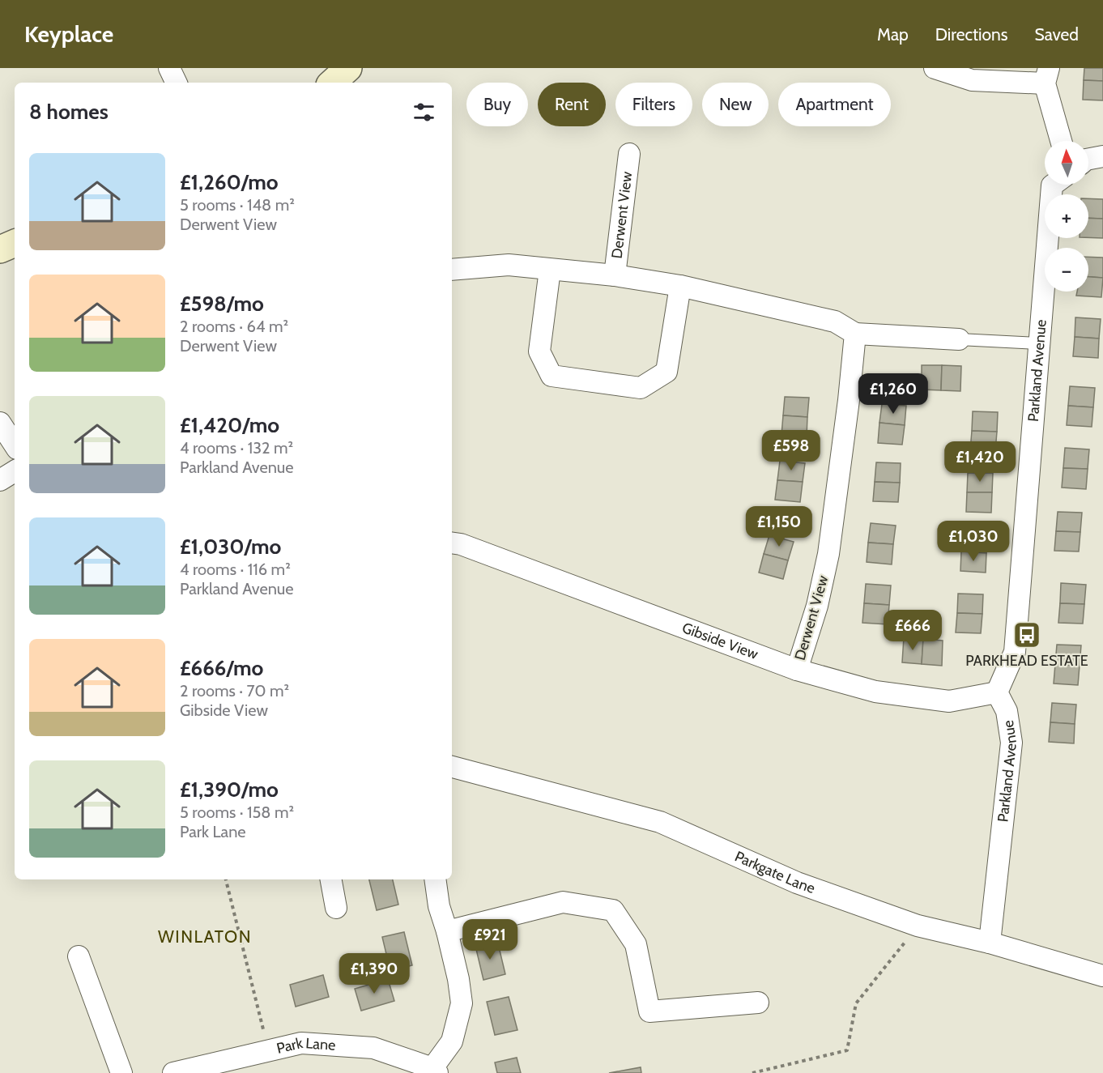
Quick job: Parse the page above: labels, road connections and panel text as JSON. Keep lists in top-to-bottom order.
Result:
{
  "streets": {
    "street": [
      "Derwent View",
      "Parkland Avenue",
      "Gibside View",
      "Parkgate Lane",
      "Park Lane"
    ]
  },
  "crossings": [
    ["Derwent View", "Gibside View"],
    ["Parkland Avenue", "Gibside View"],
    ["Parkland Avenue", "Parkgate Lane"]
  ],
  "districts": ["WINLATON"],
  "places": {
    "bus stop": ["PARKHEAD ESTATE"]
  },
  "north": "top",
  "page": {
    "header": "Keyplace",
    "nav": ["Map", "Directions", "Saved"],
    "chip": [
      "Buy",
      "Rent",
      "Filters",
      "New",
      "Apartment"
    ],
    "heading": "8 homes",
    "map_buttons": ["+", "−"],
    "list": [
      {
        "name": "£1,260/mo",
        "note": "5 rooms · 148 m² · Derwent View"
      },
      {
        "name": "£598/mo",
        "note": "2 rooms · 64 m² · Derwent View"
      },
      {
        "name": "£1,420/mo",
        "note": "4 rooms · 132 m² · Parkland Avenue"
      },
      {
        "name": "£1,030/mo",
        "note": "4 rooms · 116 m² · Parkland Avenue"
      },
      {
        "name": "£666/mo",
        "note": "2 rooms · 70 m² · Gibside View"
      },
      {
        "name": "£1,390/mo",
        "note": "5 rooms · 158 m² · Park Lane"
      }
    ],
    "price": [
      "£1,260",
      "£598",
      "£1,420",
      "£1,150",
      "£1,030",
      "£666",
      "£921",
      "£1,390"
    ]
  }
}
